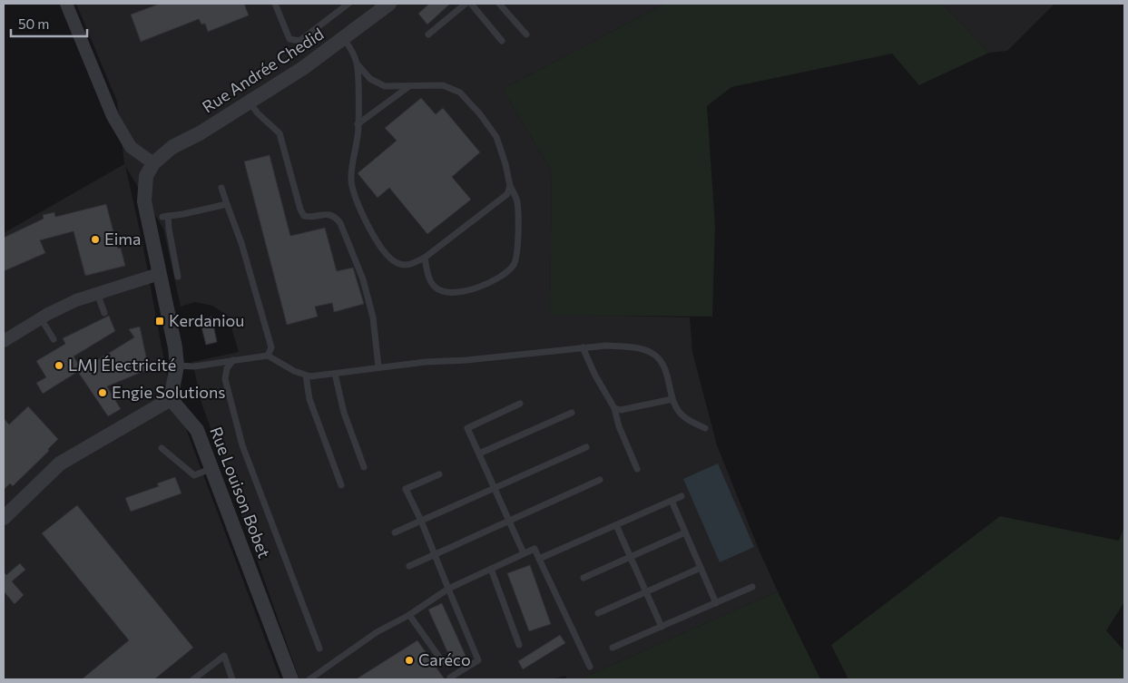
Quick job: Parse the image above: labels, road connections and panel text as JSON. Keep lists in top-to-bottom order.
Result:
{
  "streets": {
    "street": ["Rue Andrée Chedid", "Rue Louison Bobet"]
  },
  "places": {
    "other": [
      "Eima",
      "LMJ Électricité",
      "Engie Solutions",
      "Caréco"
    ],
    "transit": ["Kerdaniou"]
  },
  "scale_bar": "50 m"
}
